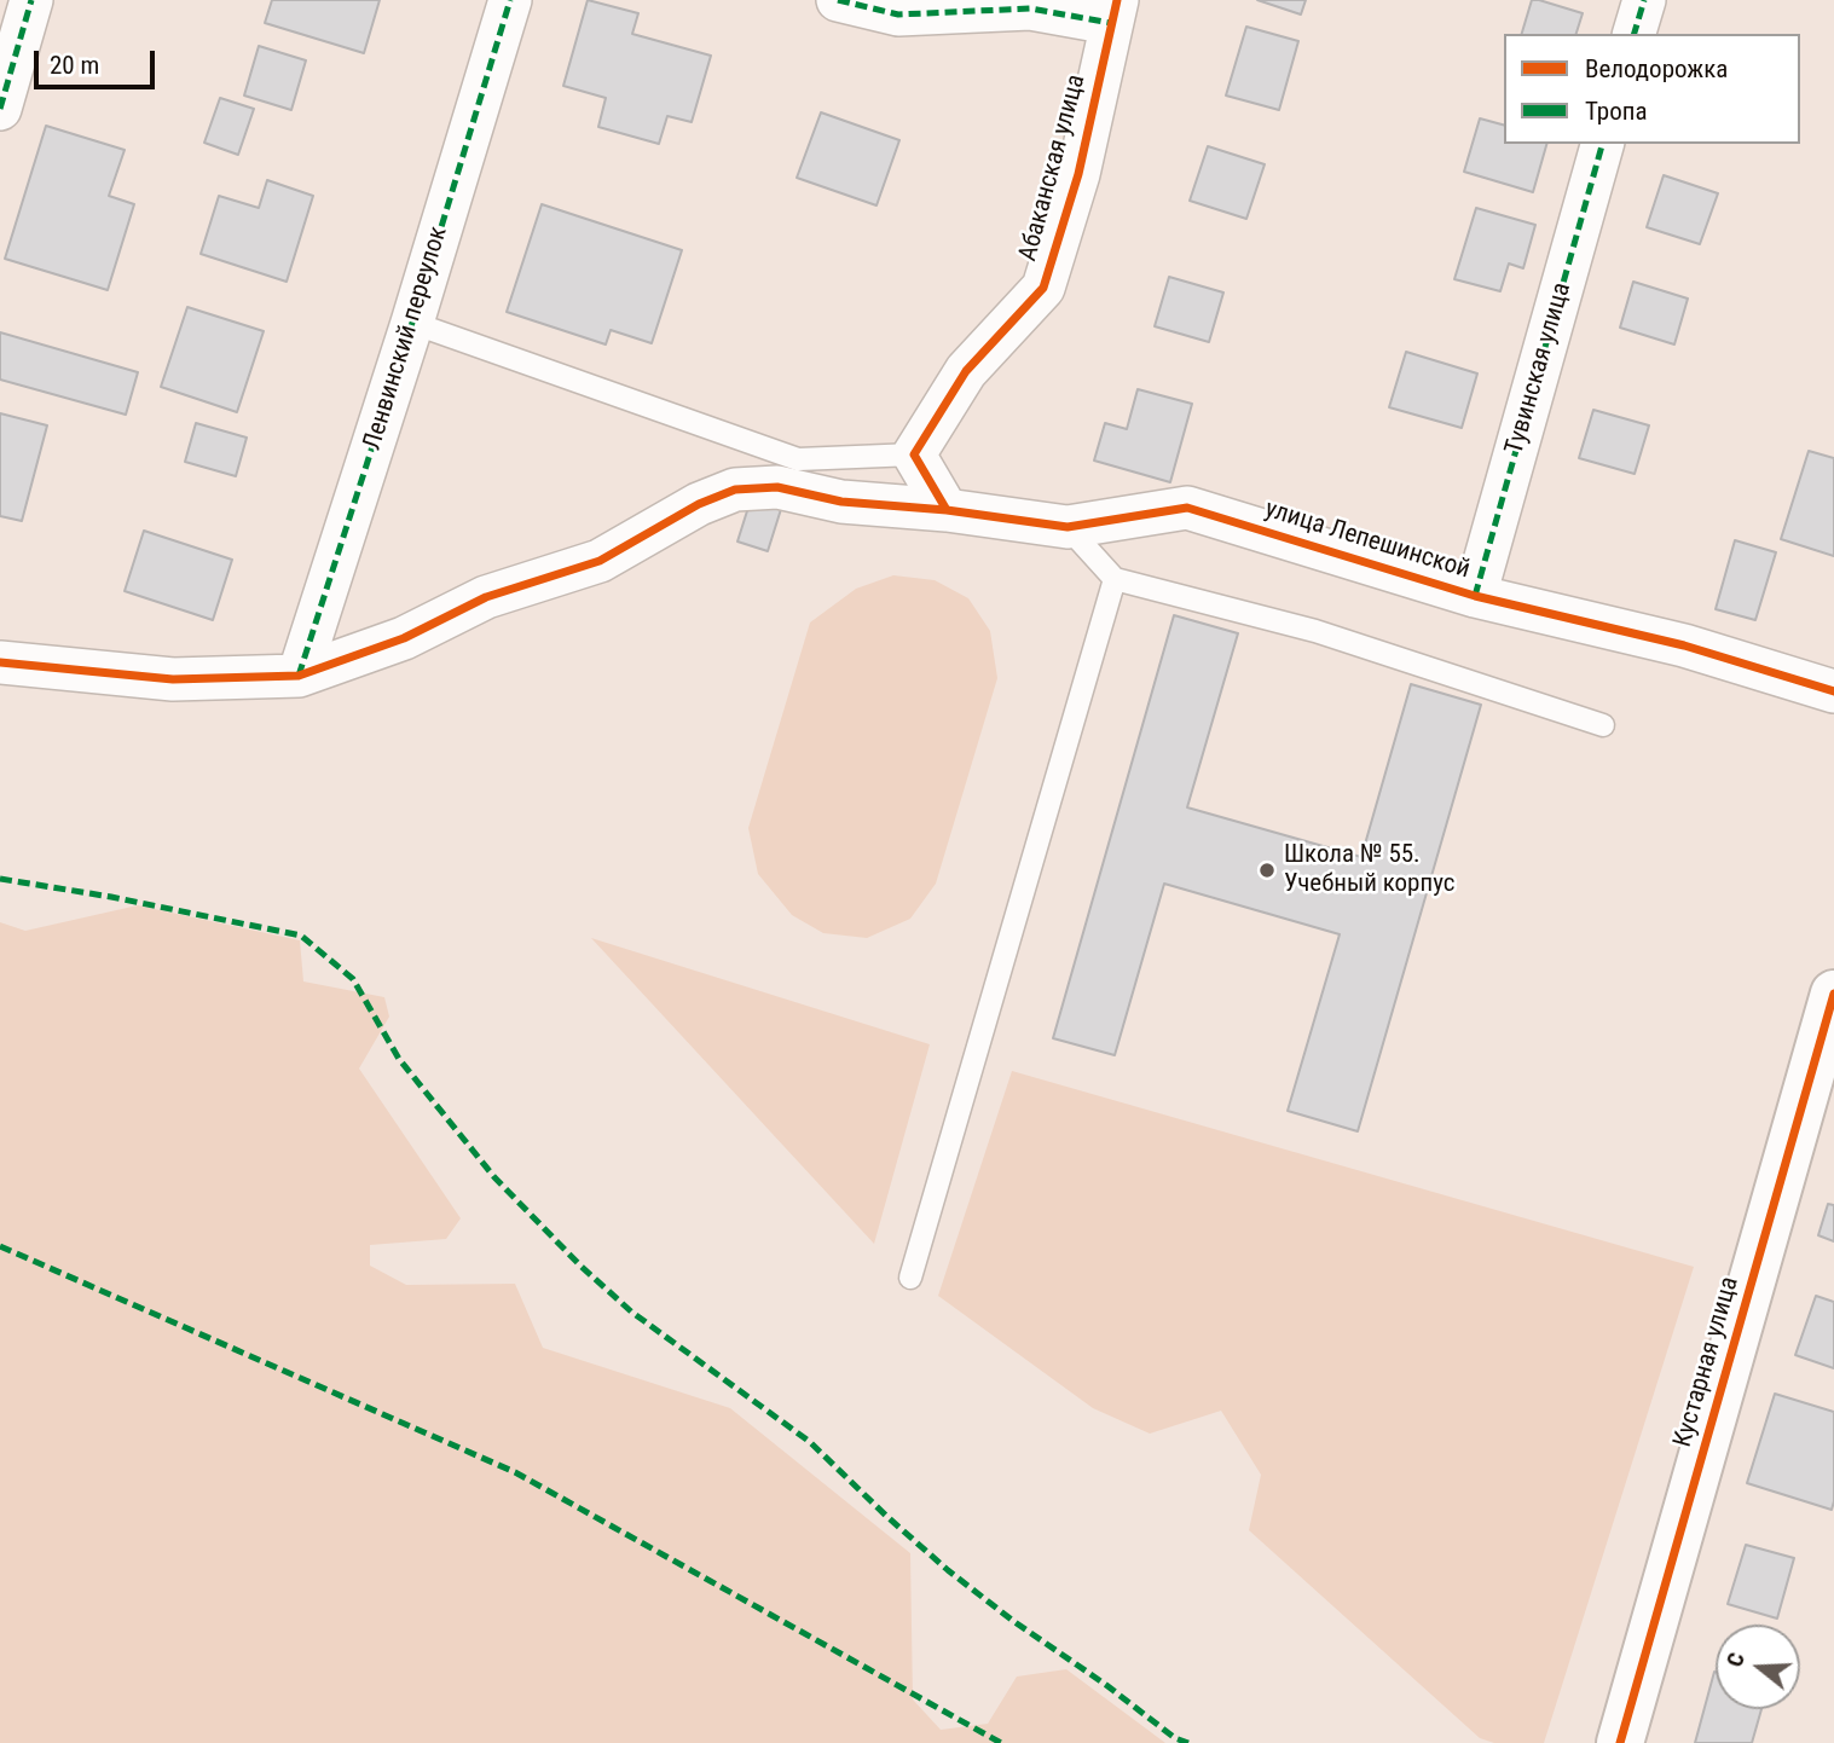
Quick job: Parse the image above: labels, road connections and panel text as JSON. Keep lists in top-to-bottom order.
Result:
{
  "streets": {
    "street": [
      "Абаканская улица",
      "Ленвинский переулок",
      "Тувинская улица",
      "улица Лепешинской",
      "Кустарная улица"
    ]
  },
  "crossings": [
    ["Ленвинский переулок", "улица Лепешинской"],
    ["Тувинская улица", "улица Лепешинской"]
  ],
  "places": ["Школа № 55. Учебный корпус"],
  "legend": ["Велодорожка", "Тропа"],
  "scale_bar": "20 m",
  "north": "left"
}
